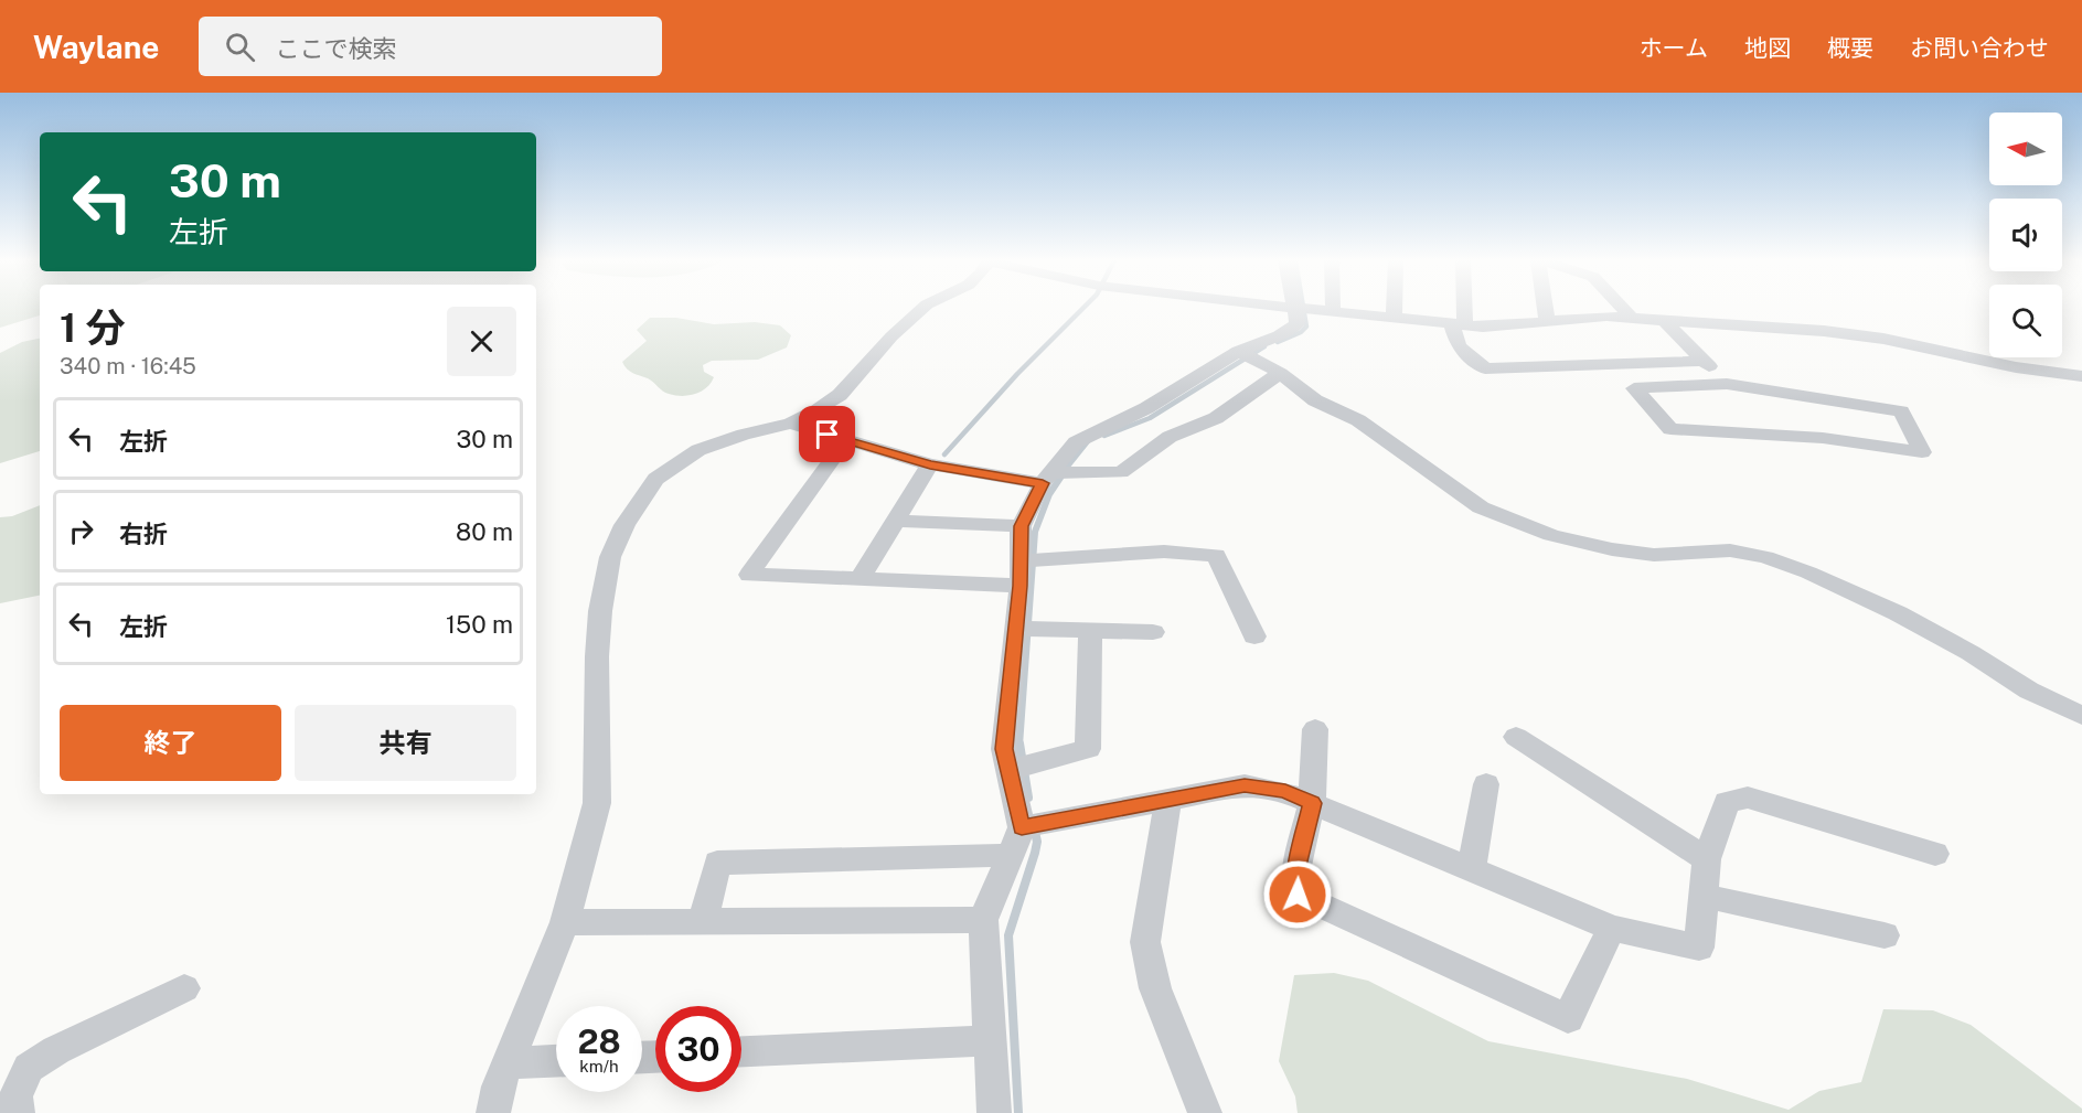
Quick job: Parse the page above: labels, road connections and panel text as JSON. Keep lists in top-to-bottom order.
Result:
{
  "north": "left",
  "page": {
    "header": "Waylane",
    "search": "ここで検索",
    "nav": [
      "ホーム",
      "地図",
      "概要",
      "お問い合わせ"
    ],
    "turn": ["30 m", "左折"],
    "heading": ["1 分", "340 m · 16:45"],
    "list": [
      {
        "name": "左折",
        "value": "30 m"
      },
      {
        "name": "右折",
        "value": "80 m"
      },
      {
        "name": "左折",
        "value": "150 m"
      }
    ],
    "buttons": ["終了", "共有"],
    "speed": "28 km/h",
    "limit": "30"
  }
}
